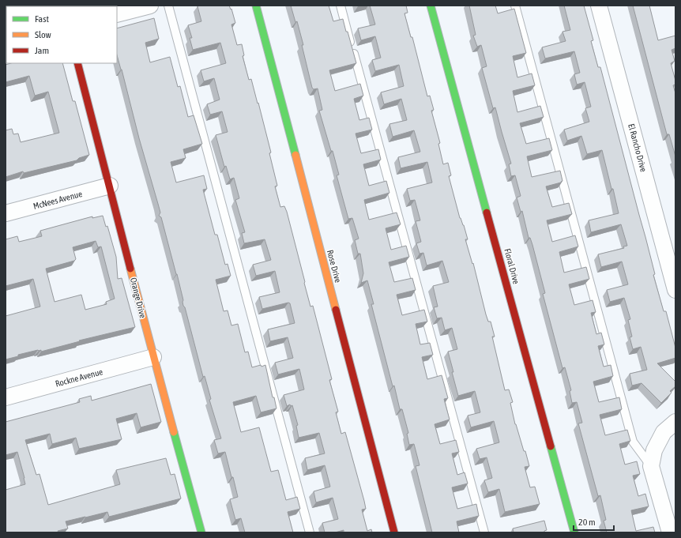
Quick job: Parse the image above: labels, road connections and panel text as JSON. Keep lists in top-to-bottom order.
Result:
{
  "streets": {
    "street": [
      "El Rancho Drive",
      "McNees Avenue",
      "Rose Drive",
      "Floral Drive",
      "Orange Drive",
      "Rockne Avenue"
    ]
  },
  "crossings": [
    ["McNees Avenue", "Orange Drive"],
    ["Orange Drive", "Rockne Avenue"]
  ],
  "legend": ["Fast", "Slow", "Jam"],
  "scale_bar": "20 m"
}
